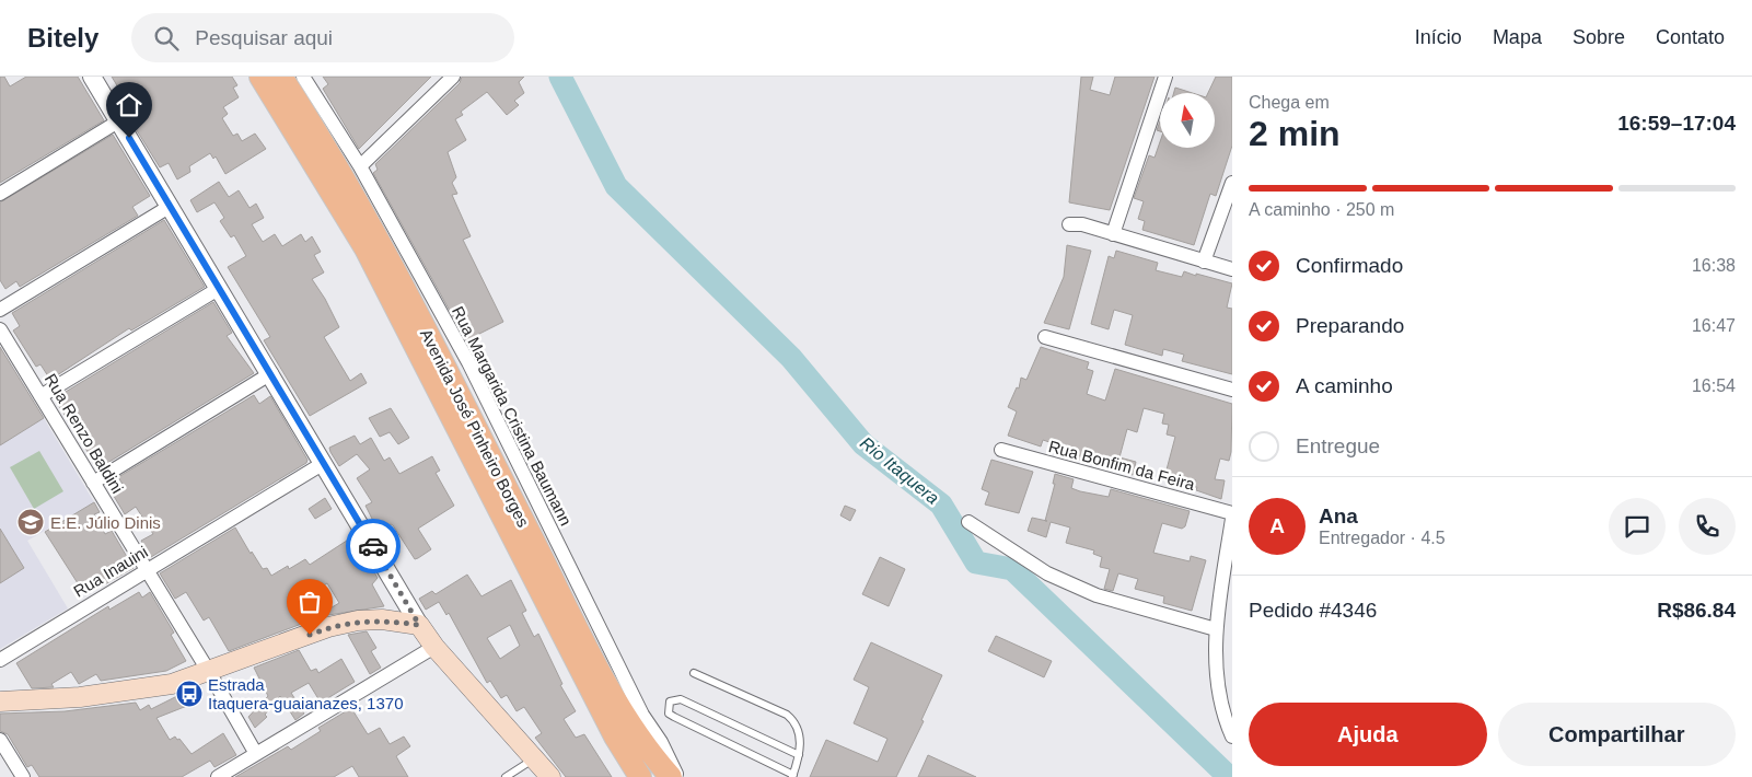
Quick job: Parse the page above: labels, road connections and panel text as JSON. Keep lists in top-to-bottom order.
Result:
{
  "streets": {
    "main road": ["Avenida José Pinheiro Borges"],
    "street": [
      "Rua Margarida Cristina Baumann",
      "Rua Renzo Baldini",
      "Rua Bonfim da Feira",
      "Rua Inauini"
    ]
  },
  "crossings": [
    ["Rua Renzo Baldini", "Rua Inauini"]
  ],
  "water": ["Rio Itaquera"],
  "places": {
    "school or university": ["E.E. Júlio Dinis"],
    "bus stop": ["Estrada Itaquera-guaianazes, 1370"]
  },
  "north": "top",
  "page": {
    "header": "Bitely",
    "search": "Pesquisar aqui",
    "nav": [
      "Início",
      "Mapa",
      "Sobre",
      "Contato"
    ],
    "heading": ["2 min", "Chega em", "16:59–17:04"],
    "panel": [
      "Ana",
      "Entregador · 4.5",
      "Pedido #4346",
      "R$86.84"
    ],
    "bar": "A caminho · 250 m",
    "list": [
      ["Confirmado", "16:38"],
      ["Preparando", "16:47"],
      ["A caminho", "16:54"],
      "Entregue"
    ],
    "round": "A",
    "buttons": ["Ajuda", "Compartilhar"]
  }
}
